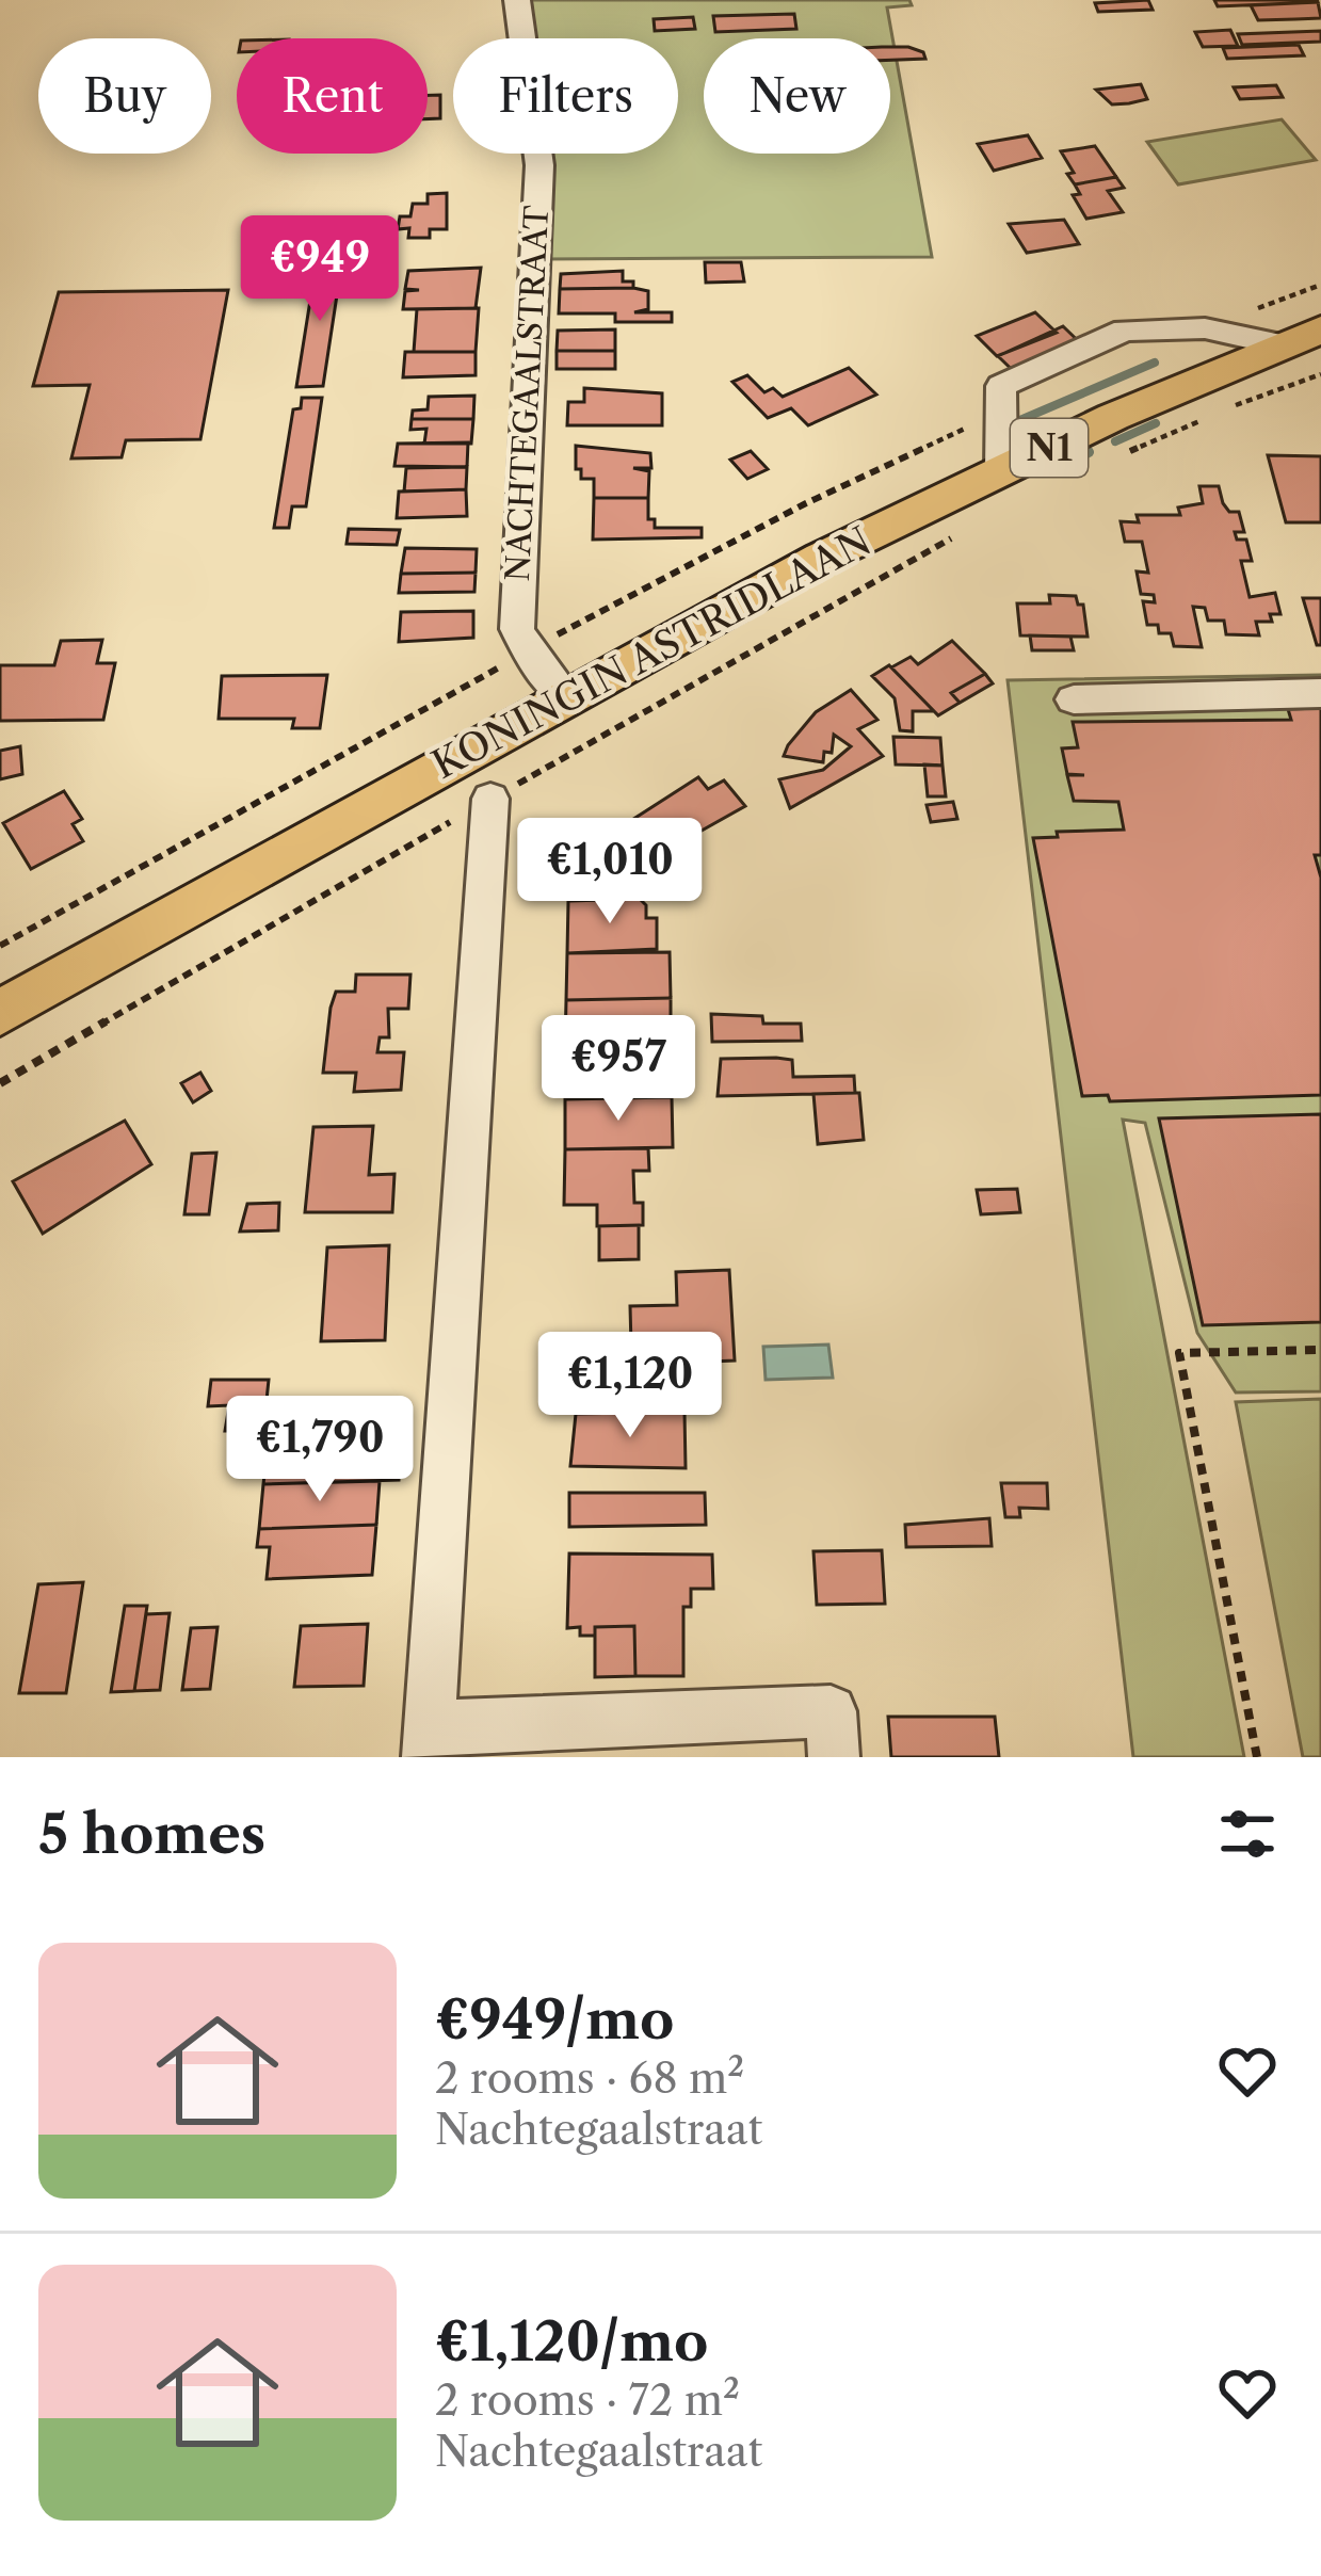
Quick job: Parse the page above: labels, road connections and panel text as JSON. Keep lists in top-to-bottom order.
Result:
{
  "streets": {
    "main road": ["N1", "KONINGIN ASTRIDLAAN"],
    "street": ["NACHTEGAALSTRAAT"]
  },
  "page": {
    "chip": [
      "Buy",
      "Rent",
      "Filters",
      "New"
    ],
    "price": [
      "€949",
      "€1,010",
      "€957",
      "€1,120",
      "€1,790"
    ],
    "heading": "5 homes",
    "list": [
      {
        "name": "€949/mo",
        "note": "2 rooms · 68 m² · Nachtegaalstraat"
      },
      {
        "name": "€1,120/mo",
        "note": "2 rooms · 72 m² · Nachtegaalstraat"
      }
    ]
  }
}
